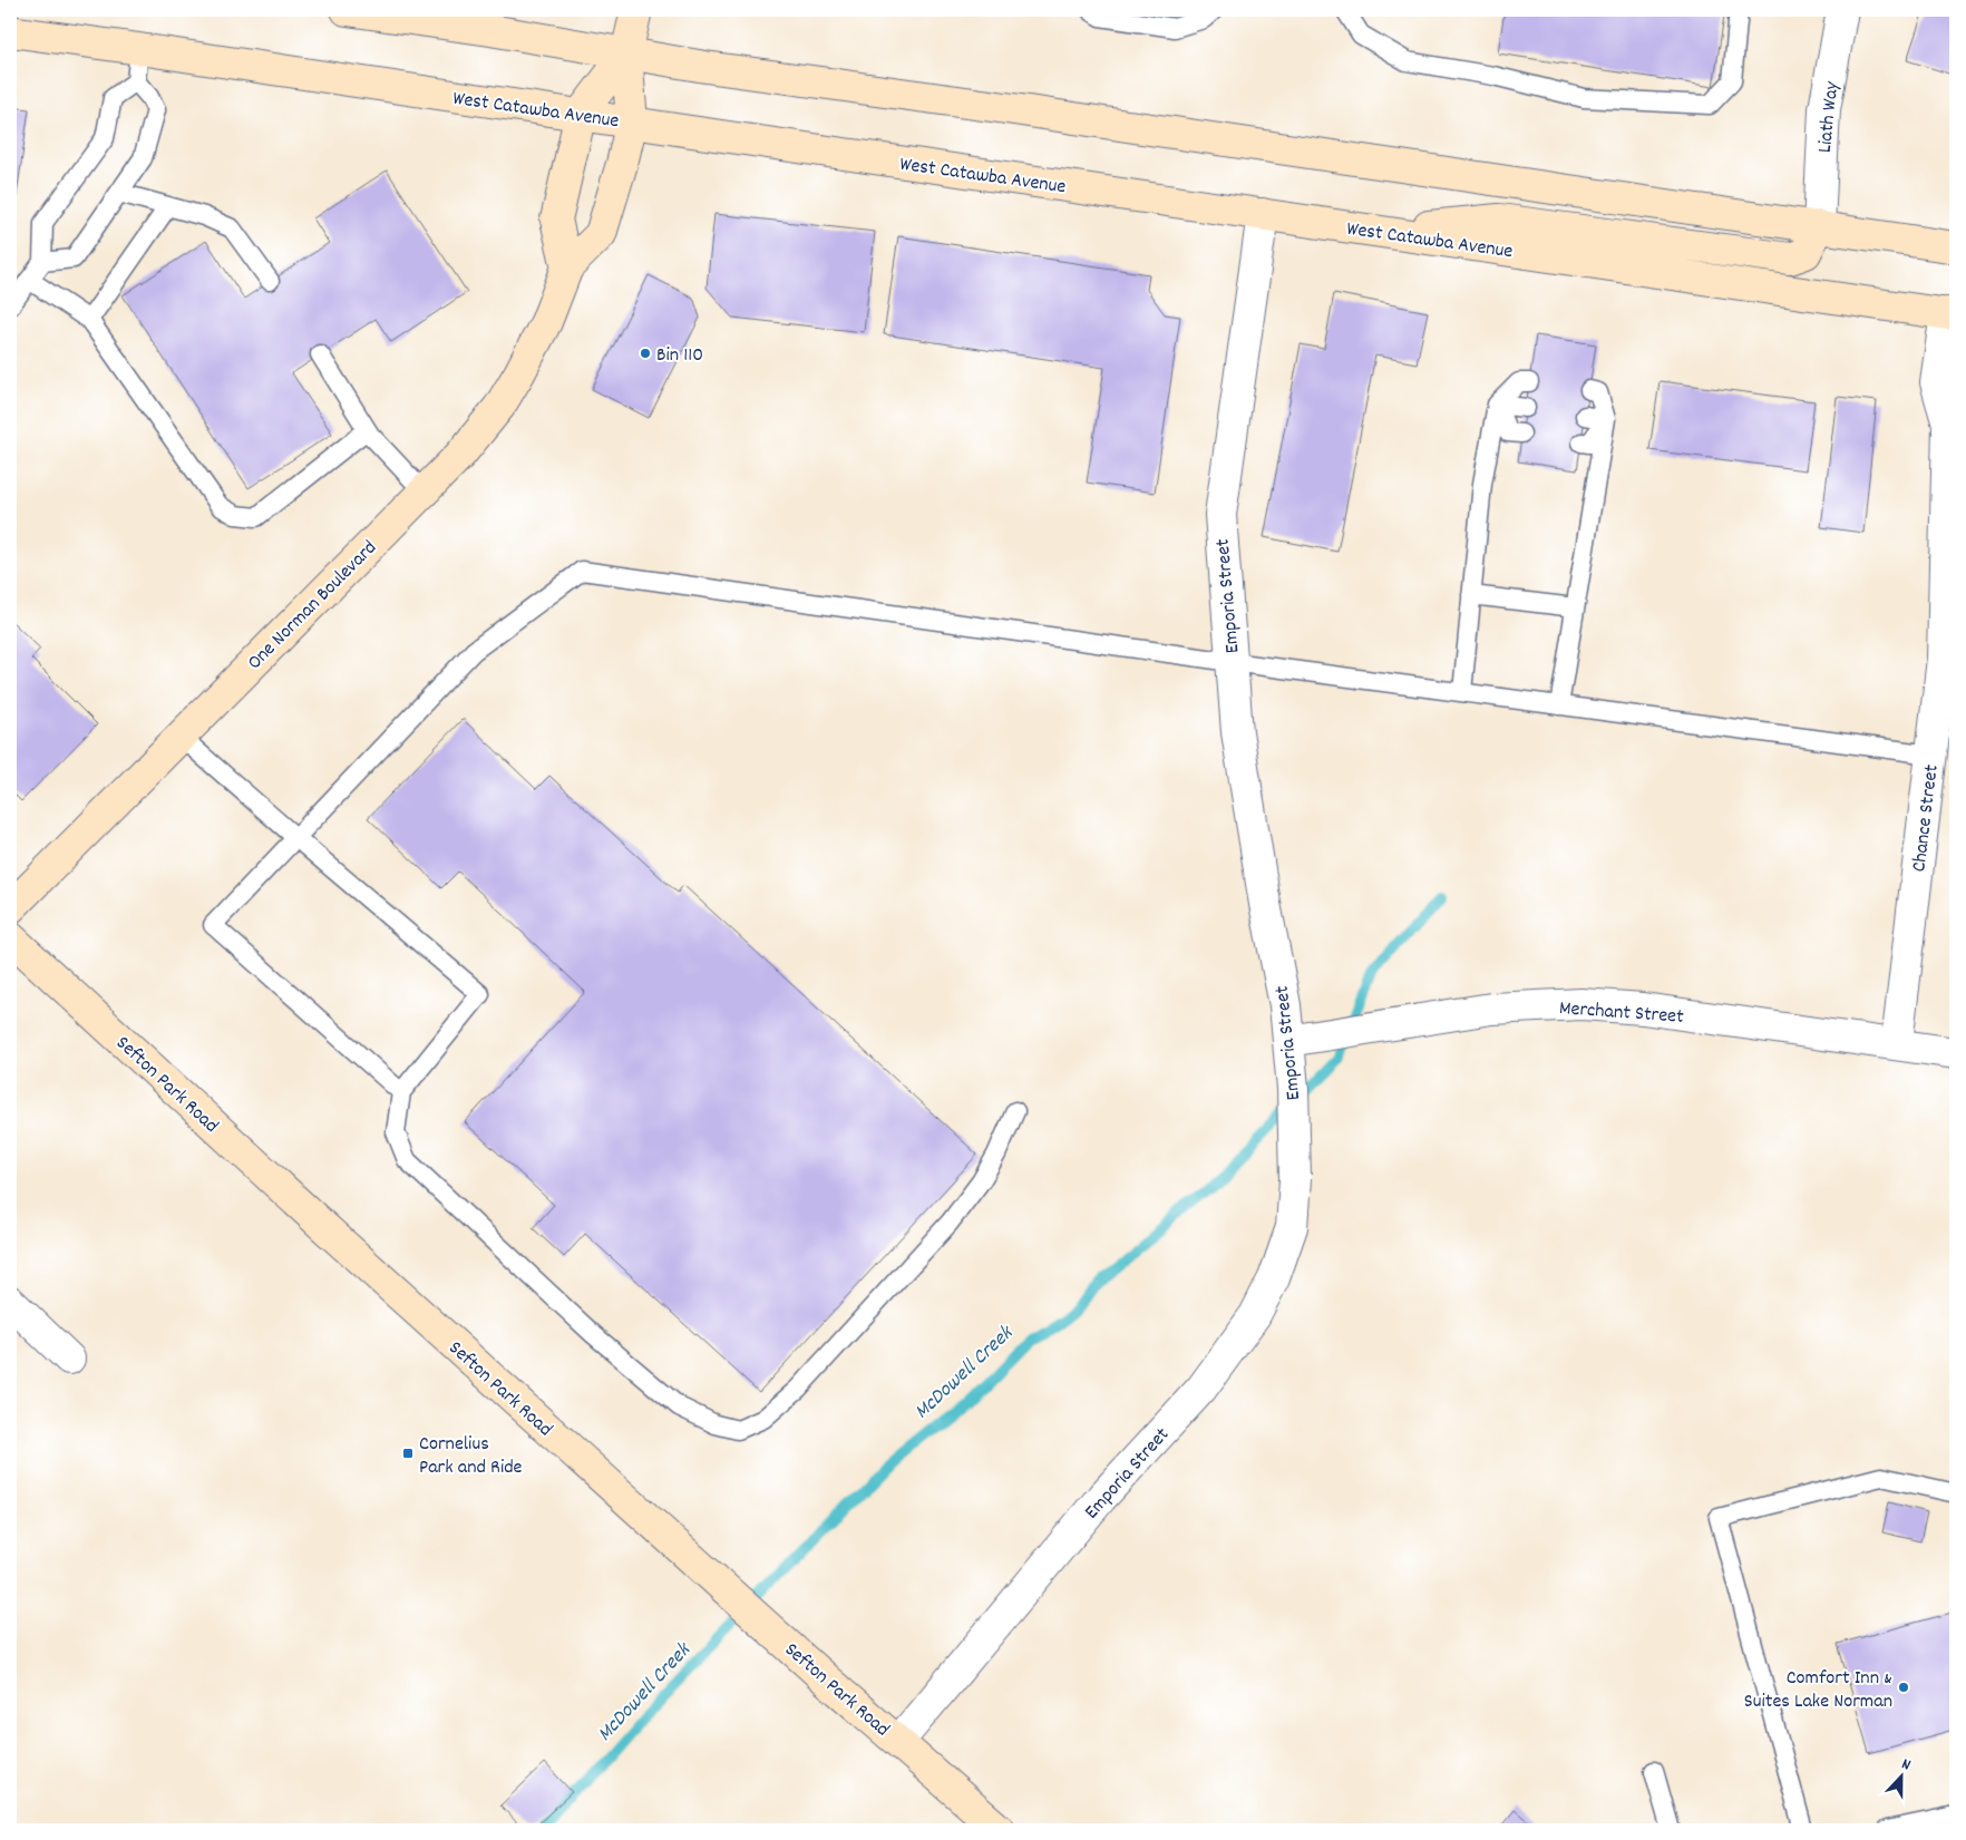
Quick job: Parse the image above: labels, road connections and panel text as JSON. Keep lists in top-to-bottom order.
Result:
{
  "streets": {
    "main road": ["West Catawba Avenue", "One Norman Boulevard", "Sefton Park Road"],
    "street": [
      "Liath Way",
      "Emporia Street",
      "Chance Street",
      "Merchant Street"
    ]
  },
  "crossings": [
    ["West Catawba Avenue", "Emporia Street"],
    ["West Catawba Avenue", "One Norman Boulevard"],
    ["West Catawba Avenue", "Chance Street"],
    ["Emporia Street", "Merchant Street"],
    ["Emporia Street", "Sefton Park Road"],
    ["Chance Street", "Merchant Street"]
  ],
  "water": ["McDowell Creek"],
  "places": {
    "other": ["Bin 110", "Comfort Inn & Suites Lake Norman"],
    "transit": ["Cornelius Park and Ride"]
  },
  "north": "top"
}
